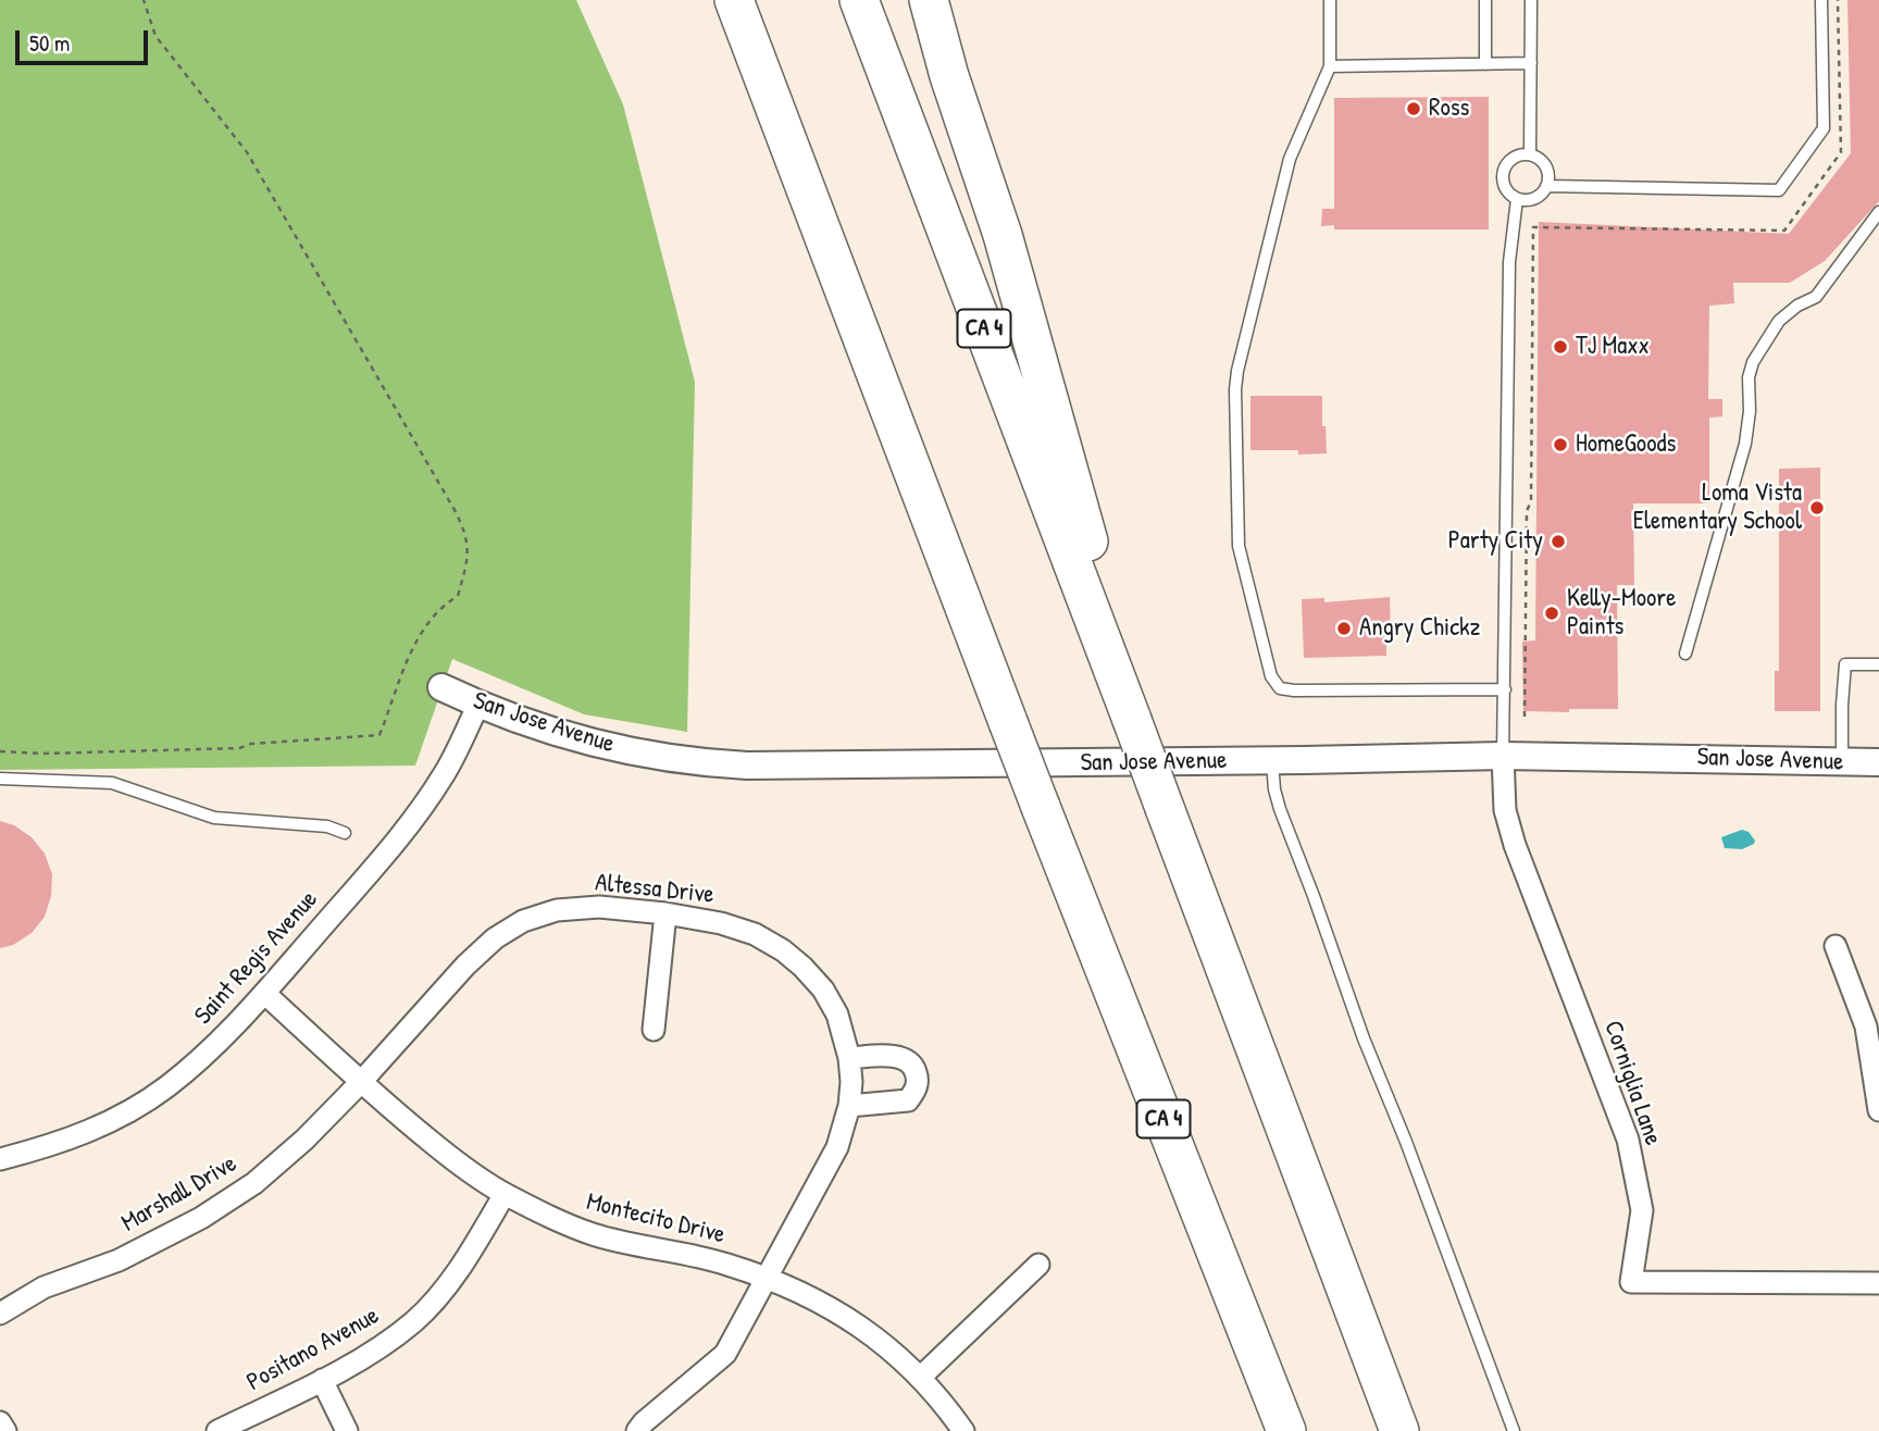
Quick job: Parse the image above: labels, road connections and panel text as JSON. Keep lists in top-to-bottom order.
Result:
{
  "streets": {
    "highway": ["CA 4"],
    "street": [
      "San Jose Avenue",
      "Altessa Drive",
      "Saint Regis Avenue",
      "Corniglia Lane",
      "Marshall Drive",
      "Montecito Drive",
      "Positano Avenue"
    ]
  },
  "crossings": [
    ["San Jose Avenue", "Saint Regis Avenue"],
    ["San Jose Avenue", "Corniglia Lane"],
    ["Altessa Drive", "Marshall Drive"],
    ["Altessa Drive", "Montecito Drive"],
    ["Saint Regis Avenue", "Montecito Drive"],
    ["Marshall Drive", "Montecito Drive"],
    ["Montecito Drive", "Positano Avenue"]
  ],
  "places": [
    "Ross",
    "TJ Maxx",
    "HomeGoods",
    "Loma Vista Elementary School",
    "Party City",
    "Kelly-Moore Paints",
    "Angry Chickz"
  ],
  "scale_bar": "50 m"
}
